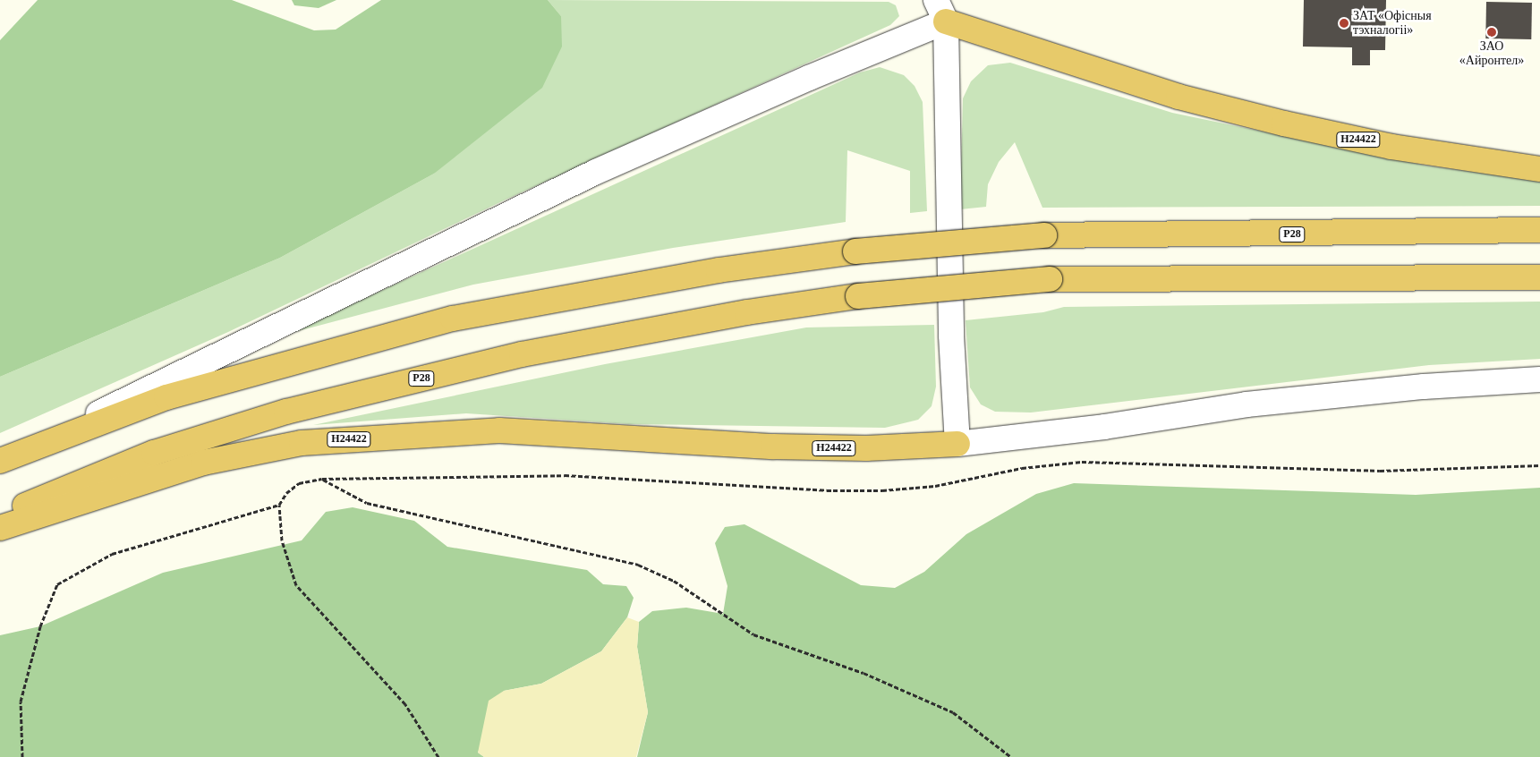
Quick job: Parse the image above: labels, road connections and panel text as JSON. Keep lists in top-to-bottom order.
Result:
{
  "streets": {
    "highway": ["Н24422", "Р28"]
  },
  "places": ["ЗАТ «Офісныя тэхналогіі»", "ЗАО «Айронтел»"]
}
